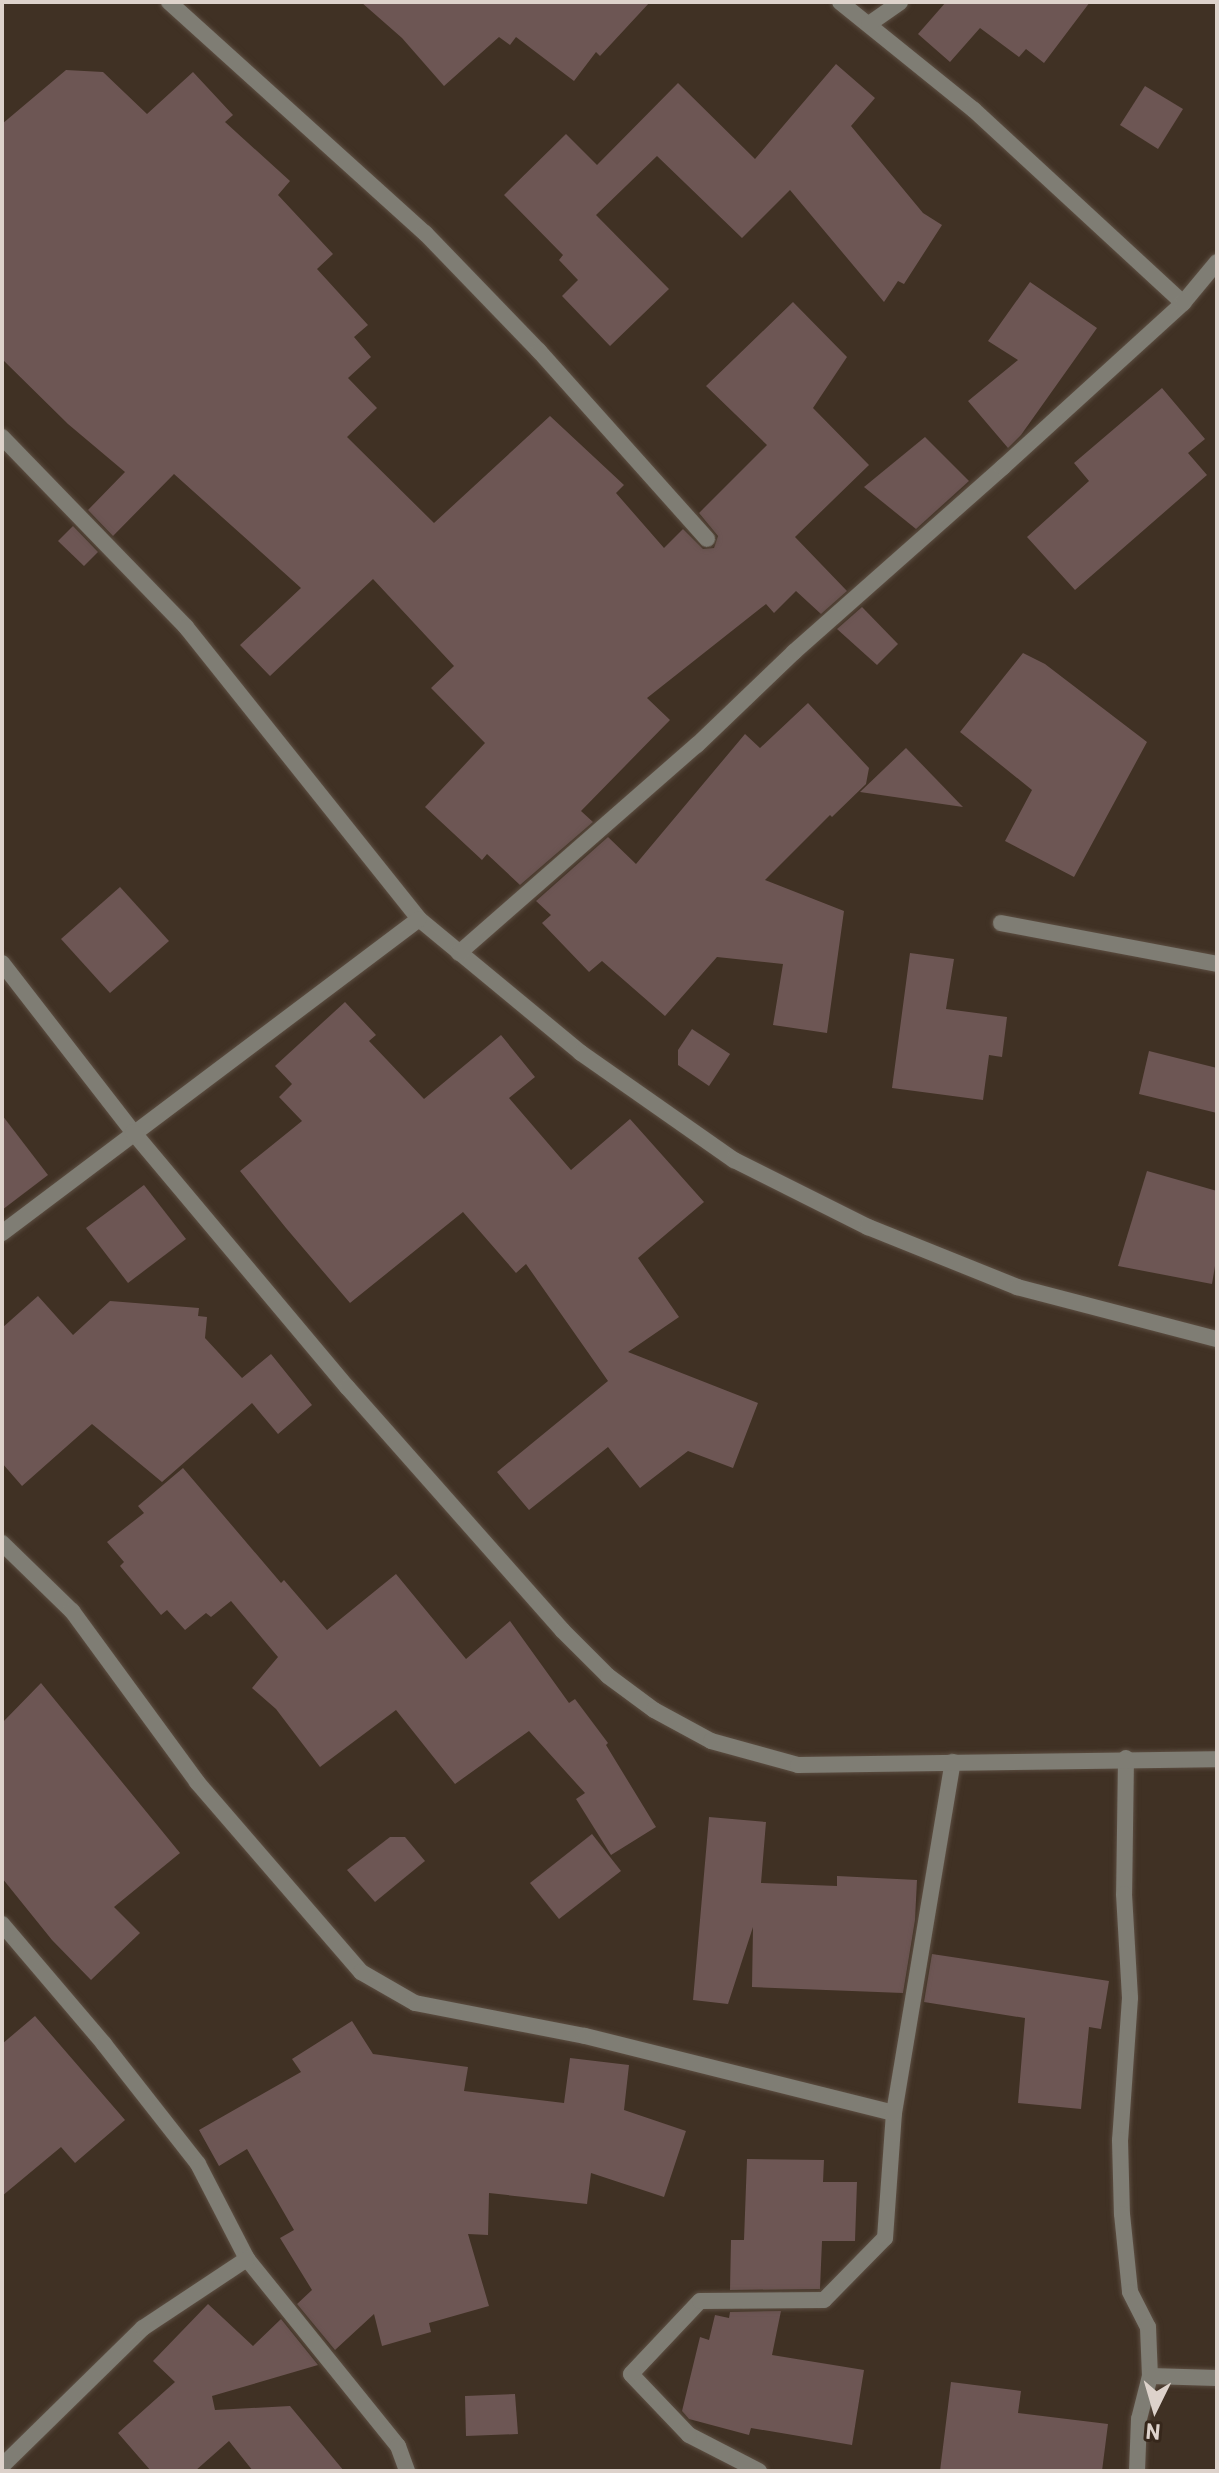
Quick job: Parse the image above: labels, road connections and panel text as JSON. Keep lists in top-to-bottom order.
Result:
{
  "north": "bottom"
}
